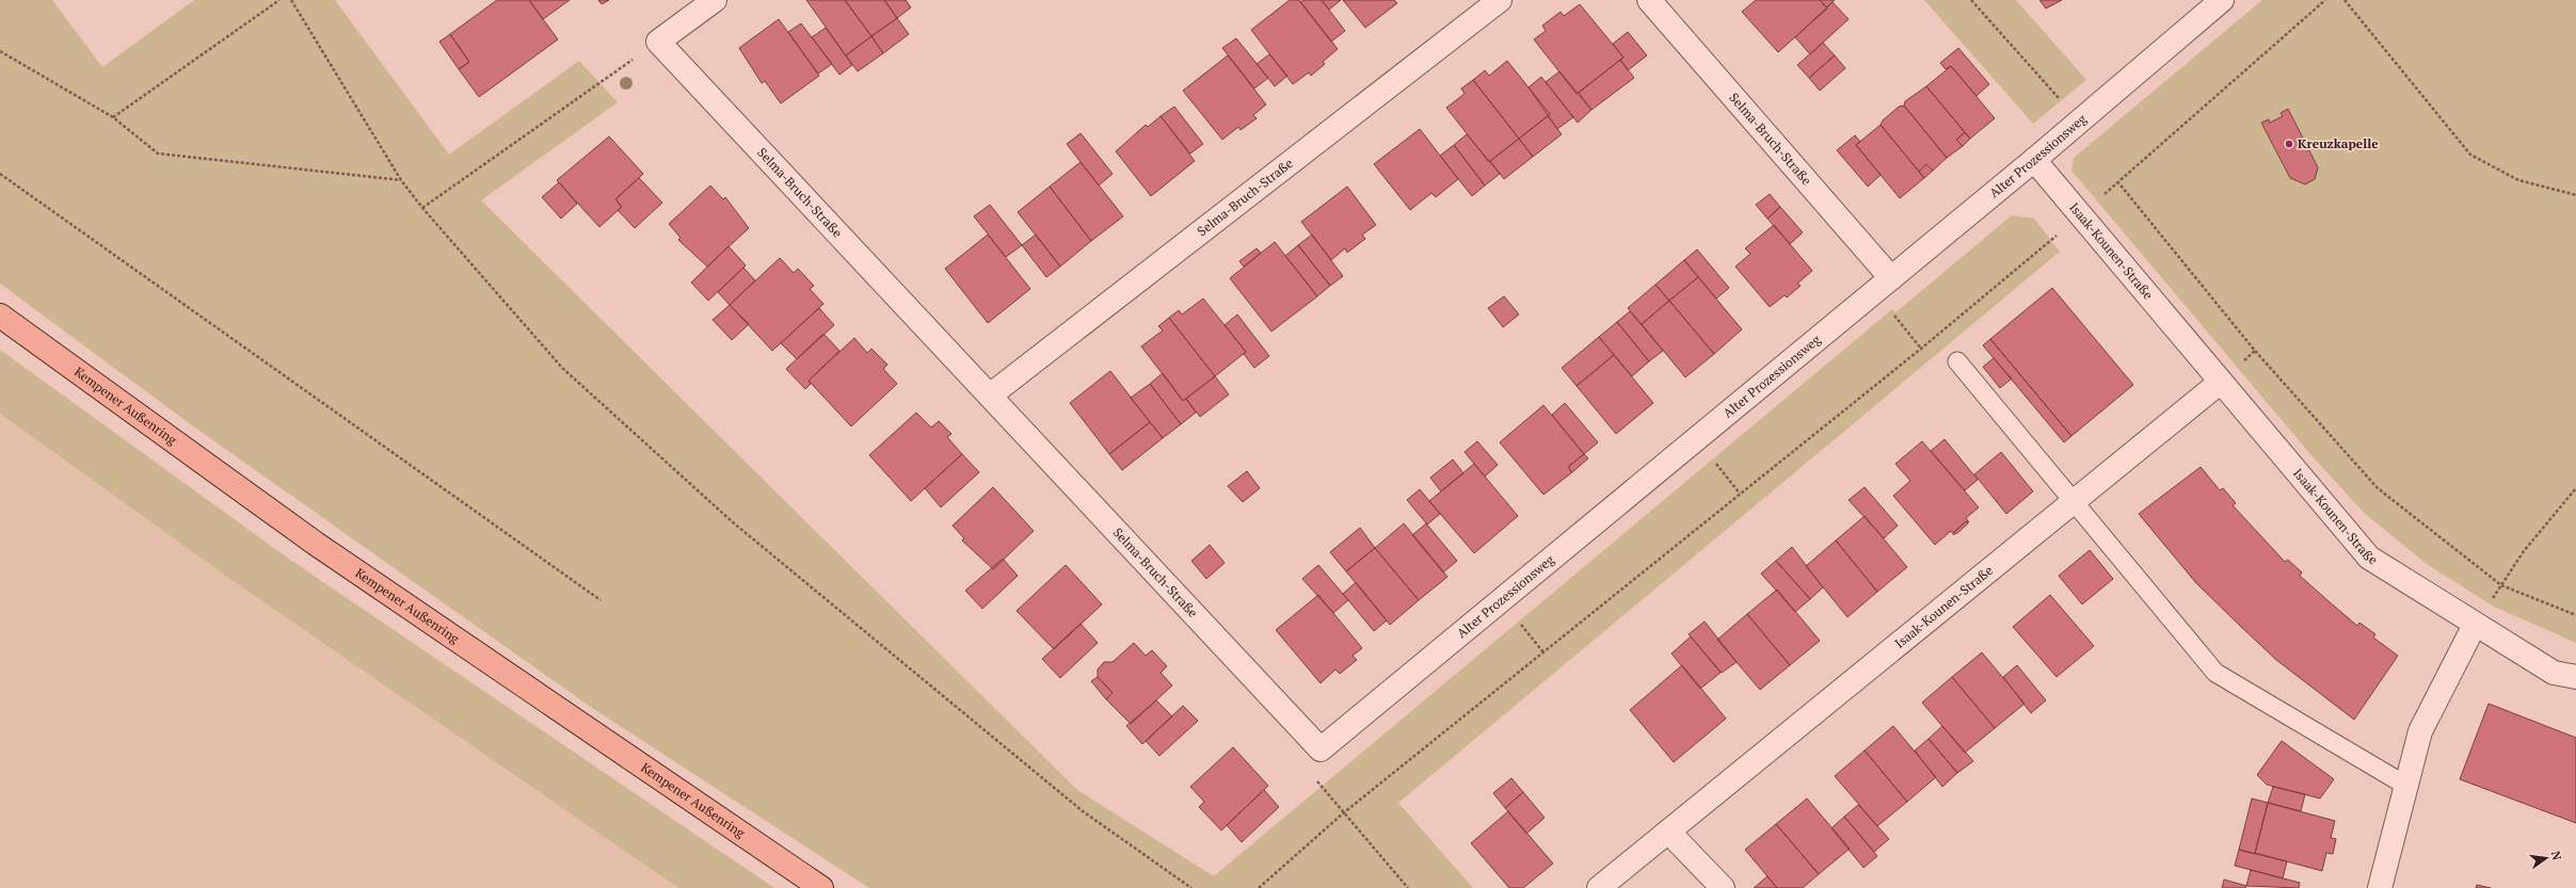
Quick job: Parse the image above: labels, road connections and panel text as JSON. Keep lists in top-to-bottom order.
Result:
{
  "streets": {
    "main road": ["Kempener Außenring"],
    "street": ["Selma-Bruch-Straße", "Alter Prozessionsweg", "Isaak-Kounen-Straße"]
  },
  "crossings": [
    ["Selma-Bruch-Straße", "Alter Prozessionsweg"],
    ["Alter Prozessionsweg", "Isaak-Kounen-Straße"]
  ],
  "places": ["Kreuzkapelle"],
  "north": "right"
}
